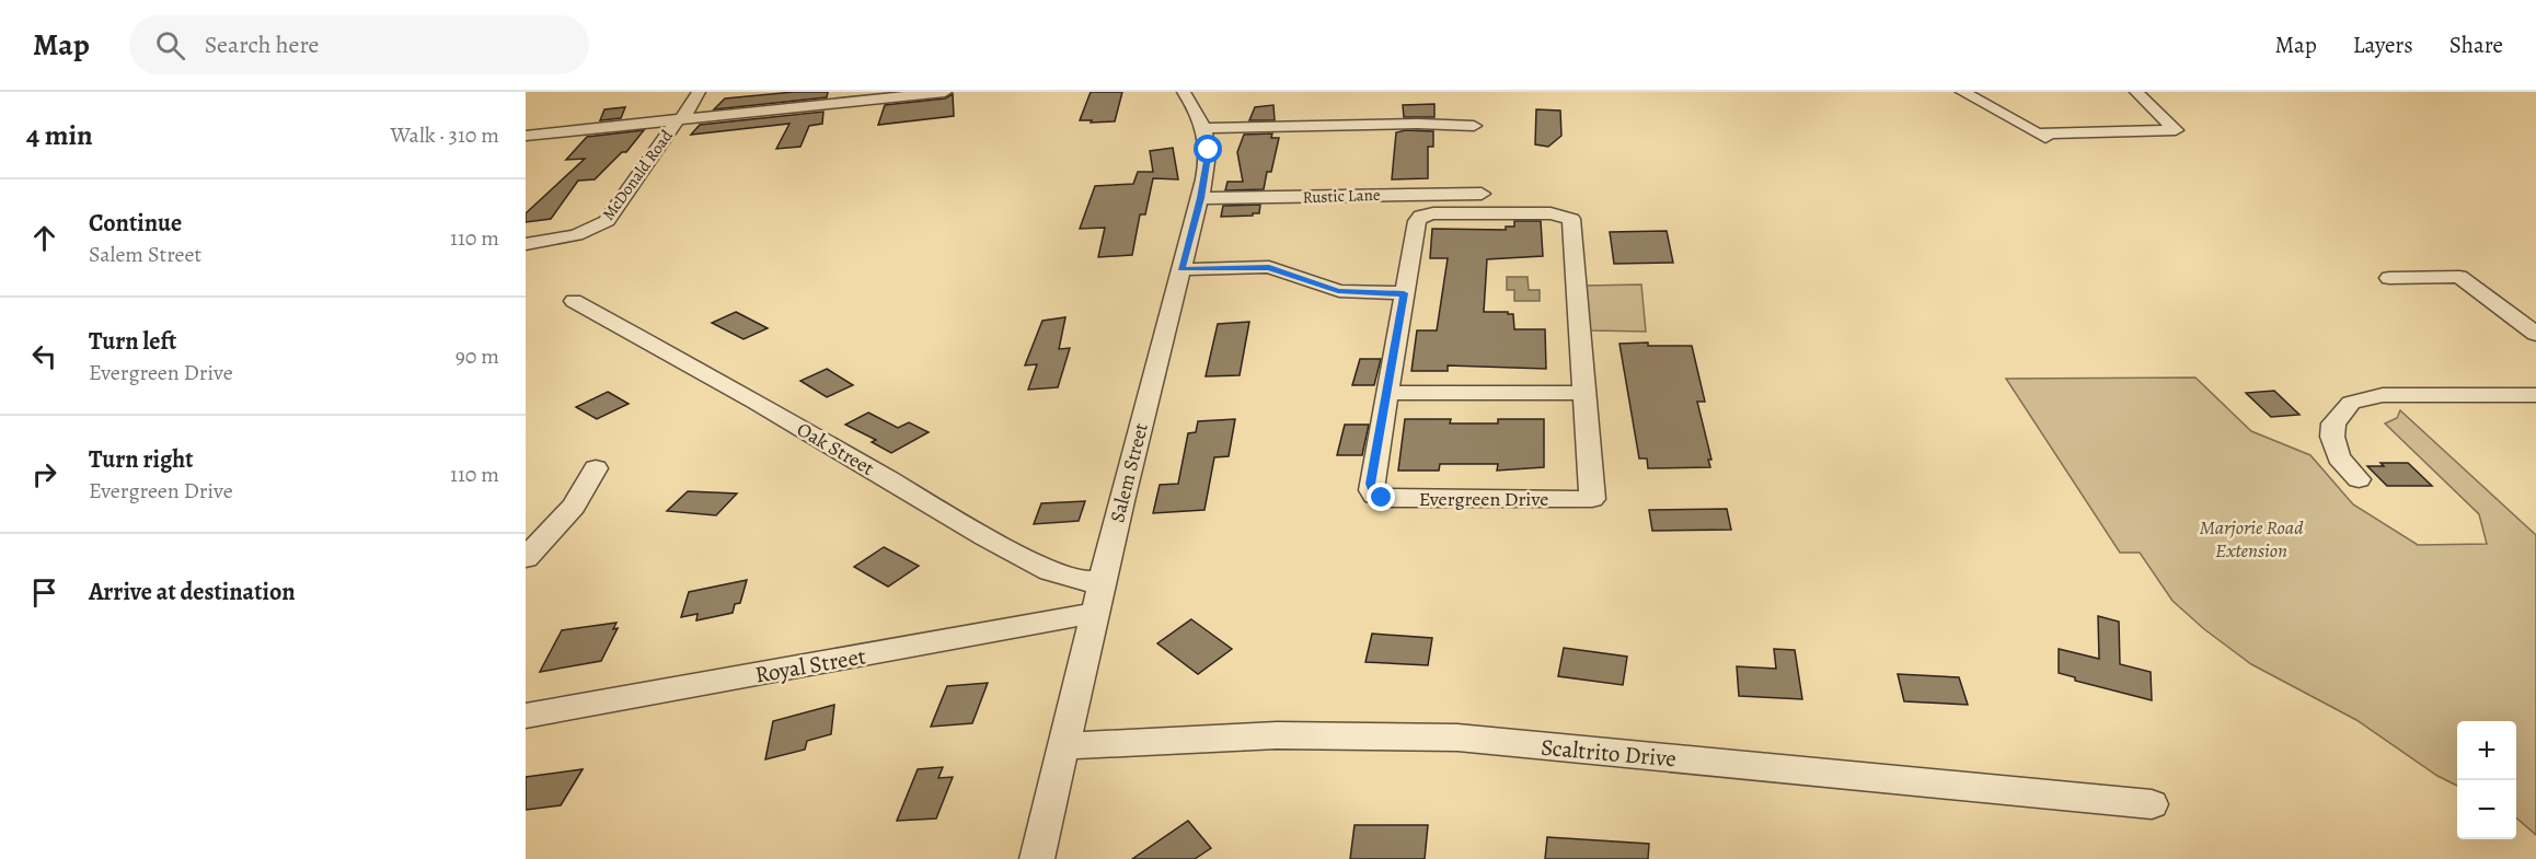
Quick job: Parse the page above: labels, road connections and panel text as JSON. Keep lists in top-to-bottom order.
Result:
{
  "streets": {
    "street": [
      "McDonald Road",
      "Rustic Lane",
      "Oak Street",
      "Salem Street",
      "Evergreen Drive",
      "Royal Street",
      "Scaltrito Drive"
    ]
  },
  "crossings": [
    ["Rustic Lane", "Salem Street"],
    ["Oak Street", "Salem Street"],
    ["Salem Street", "Royal Street"],
    ["Salem Street", "Scaltrito Drive"]
  ],
  "parks": ["Marjorie Road Extension"],
  "page": {
    "header": "Map",
    "search": "Search here",
    "nav": ["Map", "Layers", "Share"],
    "heading": ["4 min", "Walk · 310 m"],
    "list": [
      ["Continue", "Salem Street", "110 m"],
      ["Turn left", "Evergreen Drive", "90 m"],
      ["Turn right", "Evergreen Drive", "110 m"],
      "Arrive at destination"
    ],
    "map_buttons": ["+", "−"]
  }
}
